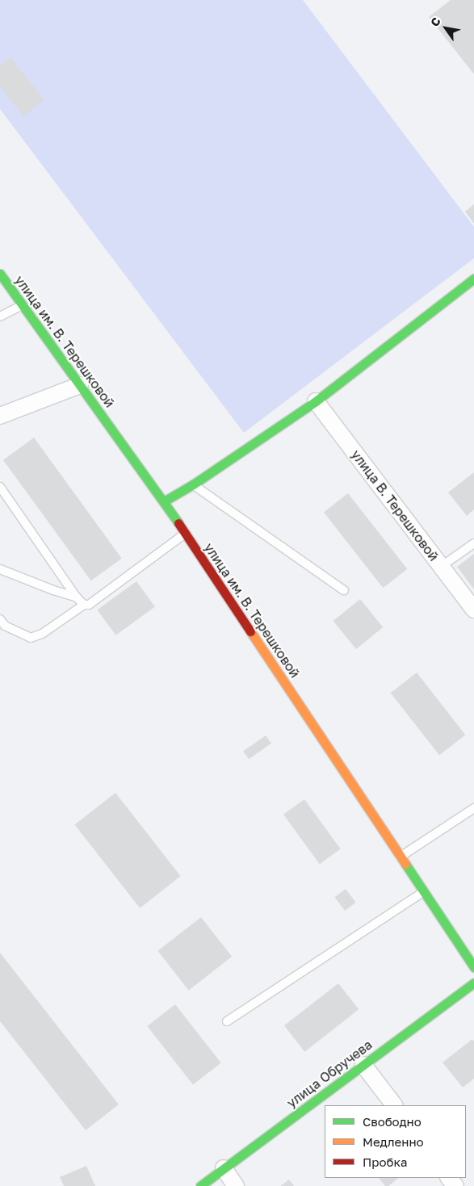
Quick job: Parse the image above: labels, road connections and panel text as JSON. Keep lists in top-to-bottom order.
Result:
{
  "streets": {
    "street": ["улица им. В. Терешковой", "улица В. Терешковой", "улица Обручева"]
  },
  "legend": ["Свободно", "Медленно", "Пробка"],
  "north": "top left"
}
